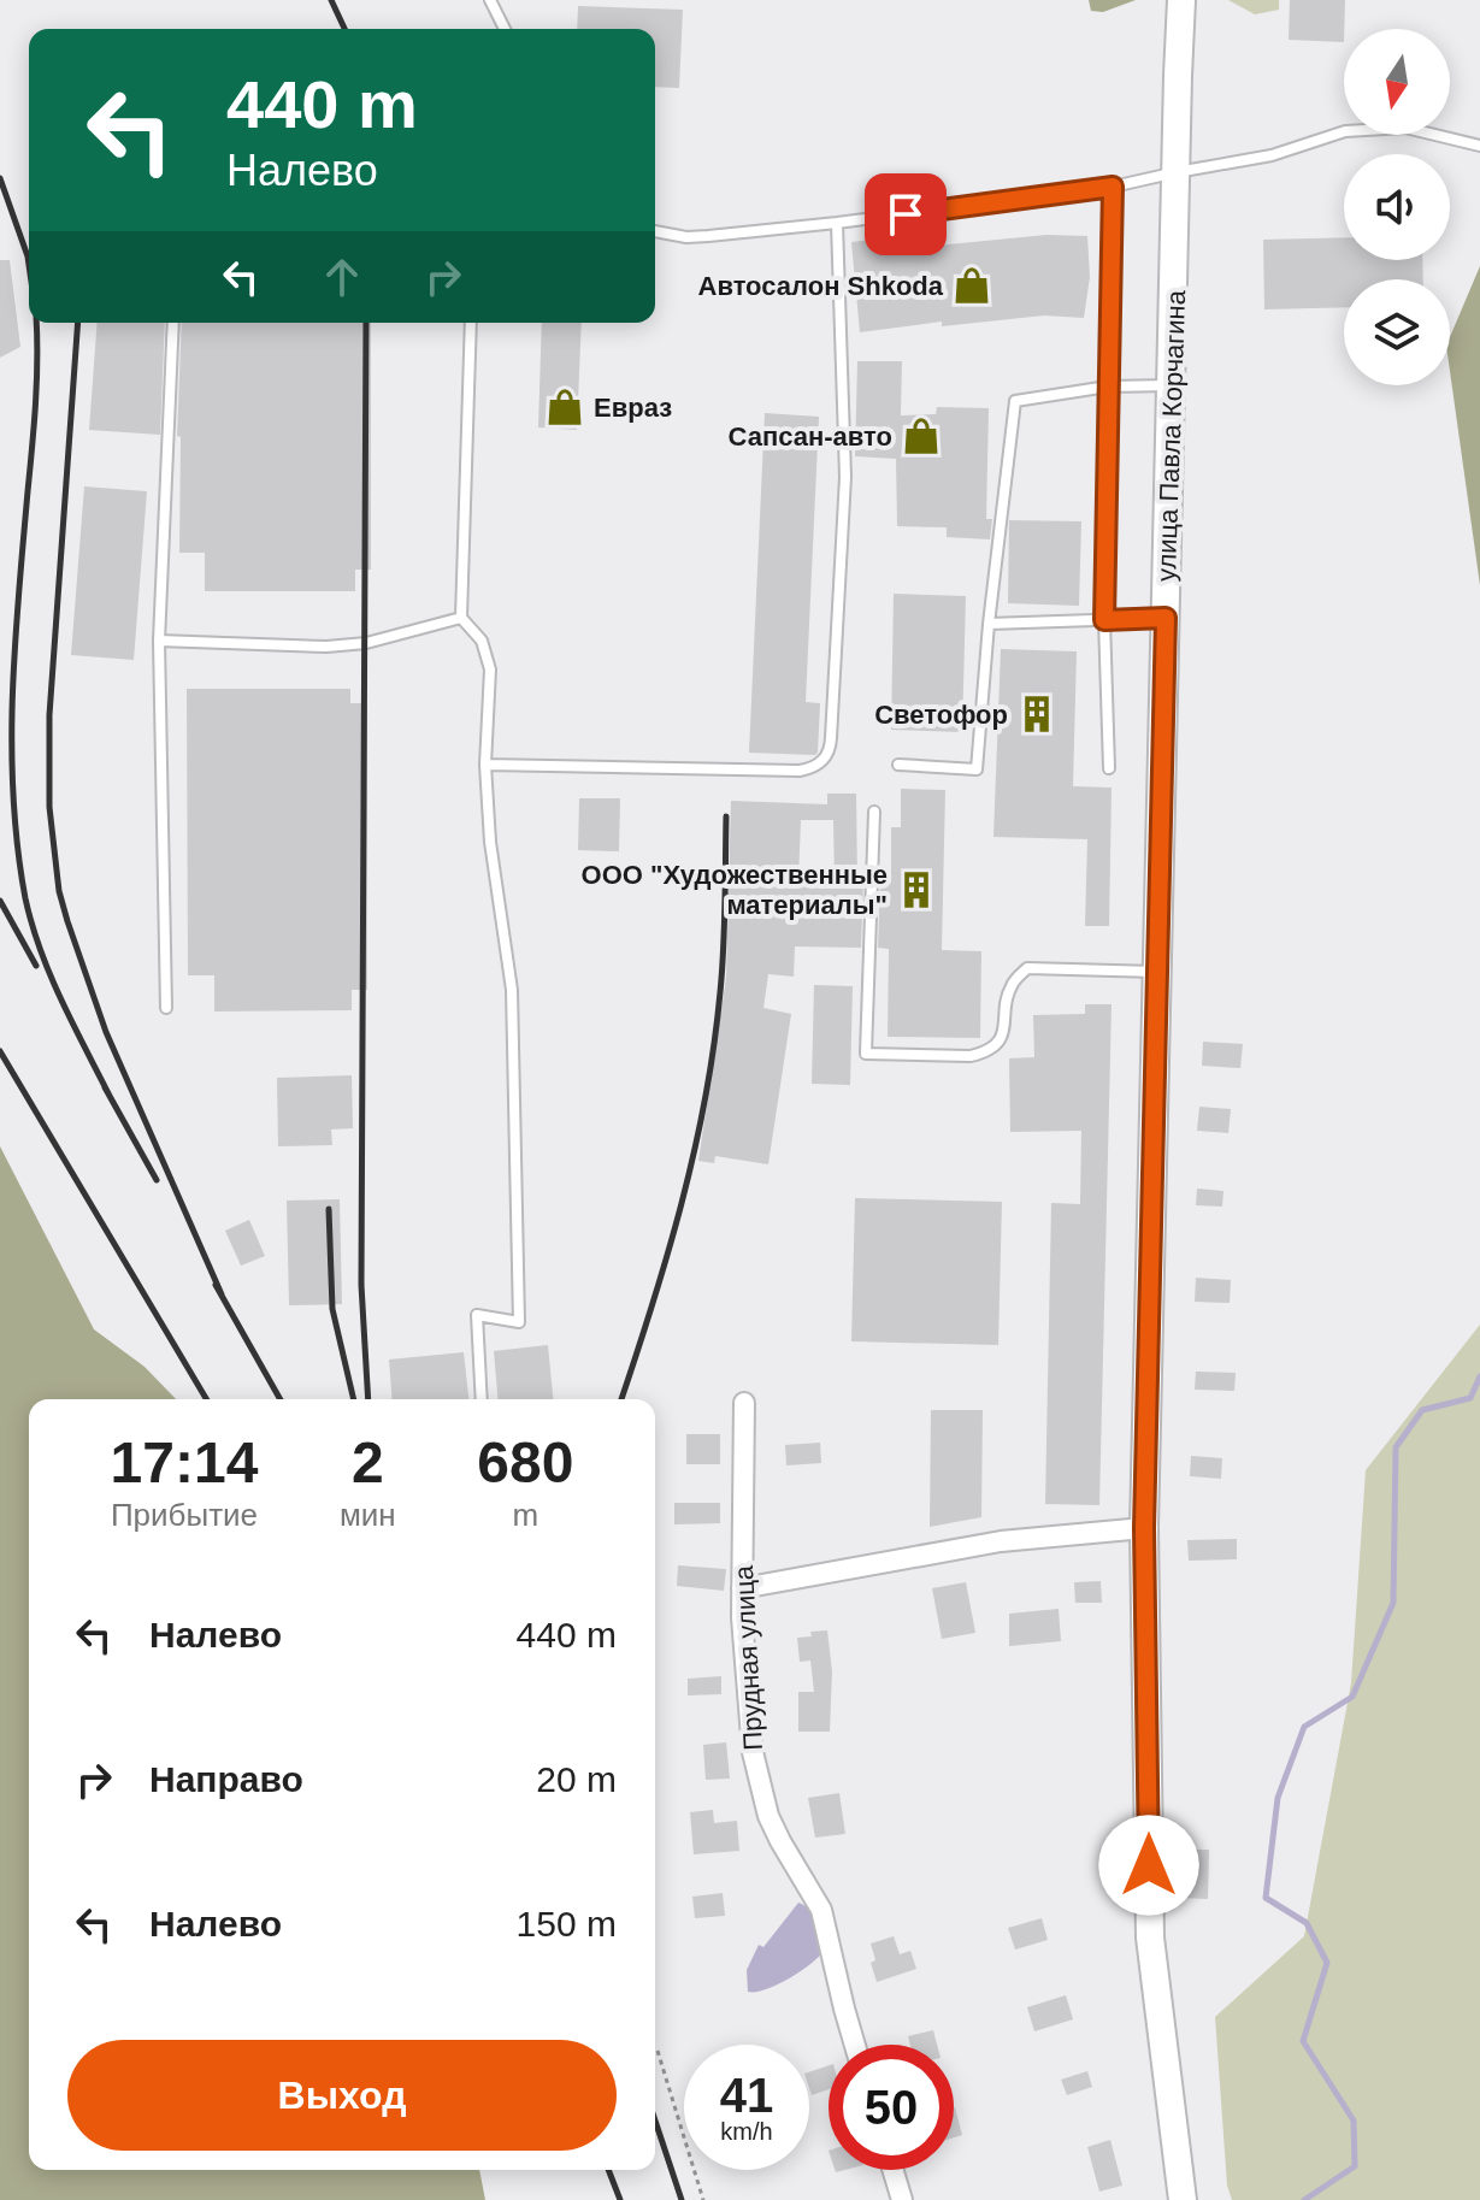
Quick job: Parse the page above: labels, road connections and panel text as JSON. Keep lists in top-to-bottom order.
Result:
{
  "streets": {
    "main road": ["улица Павла Корчагина"],
    "street": ["Прудная улица"]
  },
  "places": {
    "shop": ["Автосалон Shkoda", "Евраз", "Сапсан-авто"],
    "building": ["Светофор", "ООО \"Художественные материалы\""]
  },
  "north": "bottom",
  "page": {
    "turn": ["440 m", "Налево"],
    "eta": [
      "17:14",
      "Прибытие",
      "2",
      "мин",
      "680",
      "m"
    ],
    "list": [
      {
        "name": "Налево",
        "value": "440 m"
      },
      {
        "name": "Направо",
        "value": "20 m"
      },
      {
        "name": "Налево",
        "value": "150 m"
      }
    ],
    "buttons": "Выход",
    "speed": "41 km/h",
    "limit": "50"
  }
}
